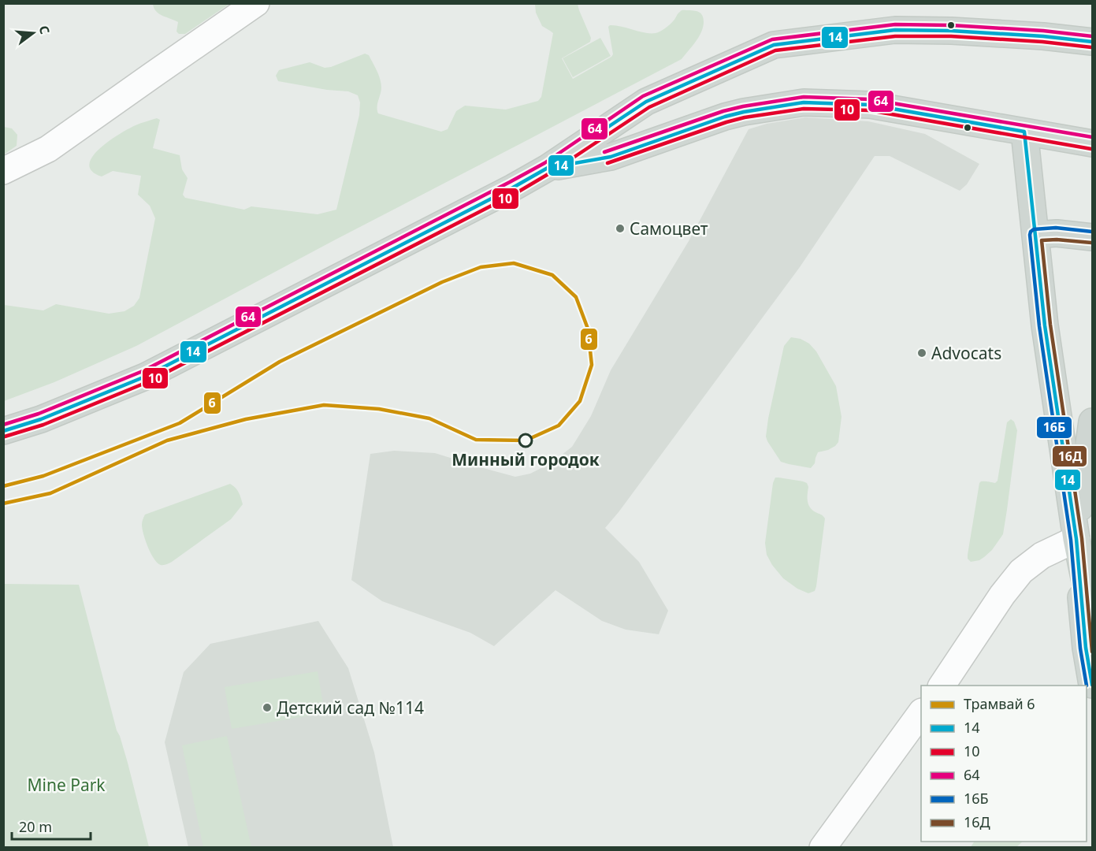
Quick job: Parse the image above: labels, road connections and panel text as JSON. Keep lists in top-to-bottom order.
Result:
{
  "parks": ["Mine Park"],
  "places": [
    "Самоцвет",
    "Advocats",
    "Минный городок",
    "Детский сад №114"
  ],
  "lines": [
    "transit line 64",
    "transit line 14",
    "transit line 10",
    "transit line 16Б",
    "transit line 16Д",
    "tram line 6"
  ],
  "legend": [
    "Трамвай 6",
    "14",
    "10",
    "64",
    "16Б",
    "16Д"
  ],
  "scale_bar": "20 m",
  "north": "right"
}
